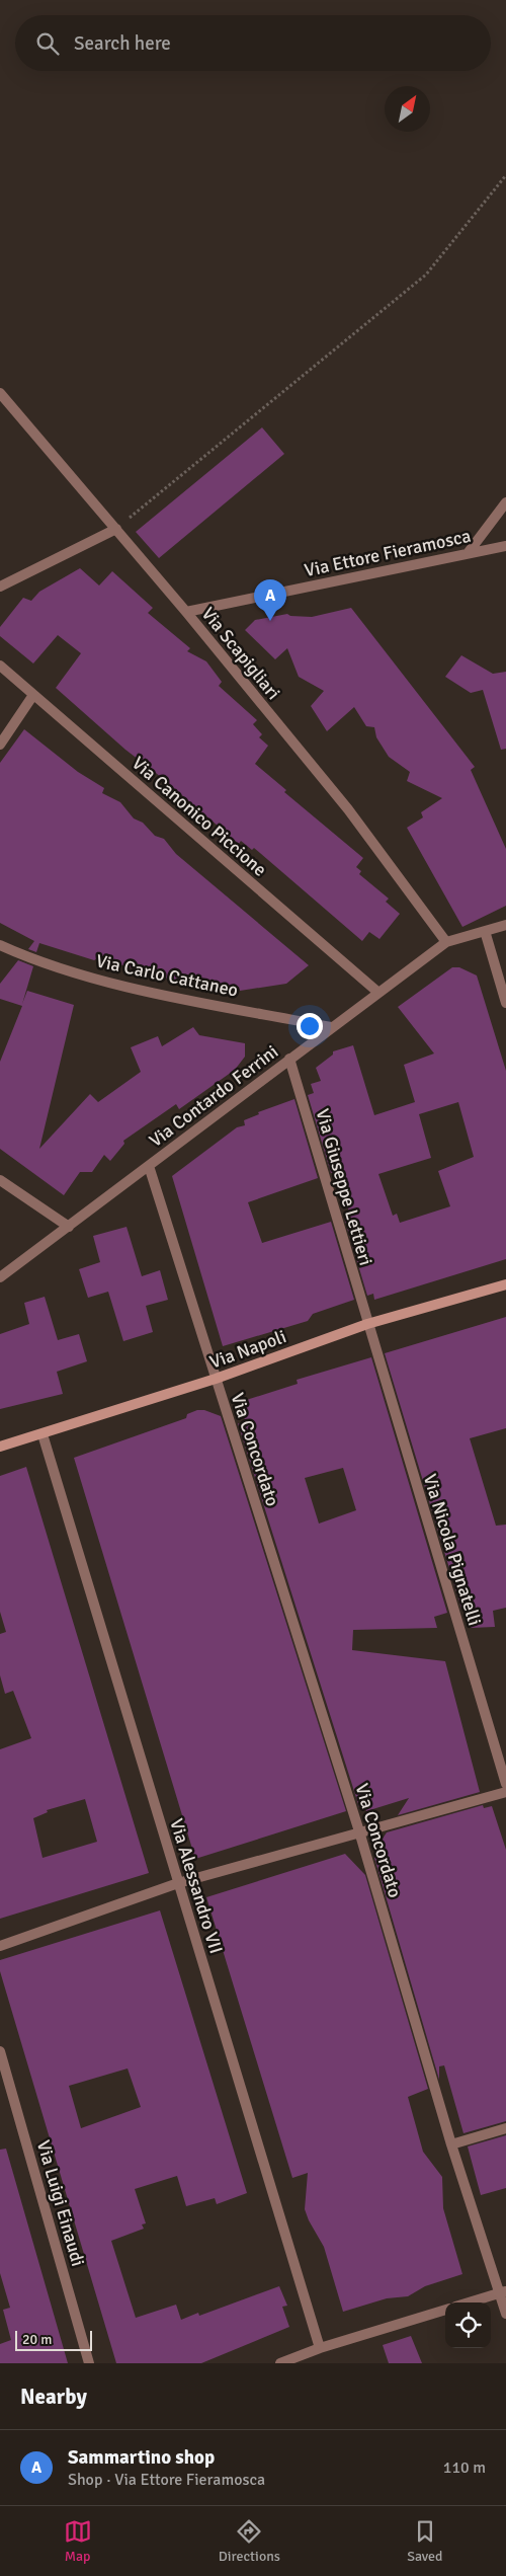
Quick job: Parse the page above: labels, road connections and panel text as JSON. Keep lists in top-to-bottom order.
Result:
{
  "streets": {
    "main road": ["Via Napoli"],
    "street": [
      "Via Ettore Fieramosca",
      "Via Scapigliari",
      "Via Canonico Piccione",
      "Via Carlo Cattaneo",
      "Via Contardo Ferrini",
      "Via Giuseppe Lettieri",
      "Via Concordato",
      "Via Nicola Pignatelli",
      "Via Alessandro VII",
      "Via Luigi Einaudi"
    ]
  },
  "crossings": [
    ["Via Ettore Fieramosca", "Via Scapigliari"],
    ["Via Scapigliari", "Via Contardo Ferrini"],
    ["Via Canonico Piccione", "Via Contardo Ferrini"],
    ["Via Carlo Cattaneo", "Via Contardo Ferrini"],
    ["Via Contardo Ferrini", "Via Giuseppe Lettieri"],
    ["Via Contardo Ferrini", "Via Concordato"],
    ["Via Giuseppe Lettieri", "Via Napoli"],
    ["Via Giuseppe Lettieri", "Via Nicola Pignatelli"],
    ["Via Napoli", "Via Concordato"],
    ["Via Napoli", "Via Nicola Pignatelli"],
    ["Via Napoli", "Via Alessandro VII"]
  ],
  "scale_bar": "20 m",
  "north": "top right",
  "page": {
    "search": "Search here",
    "pins": "A",
    "scale": "20 m",
    "heading": "Nearby",
    "list": [
      {
        "mark": "A",
        "name": "Sammartino shop",
        "note": "Shop · Via Ettore Fieramosca",
        "value": "110 m"
      }
    ],
    "nav": ["Map", "Directions", "Saved"]
  }
}
